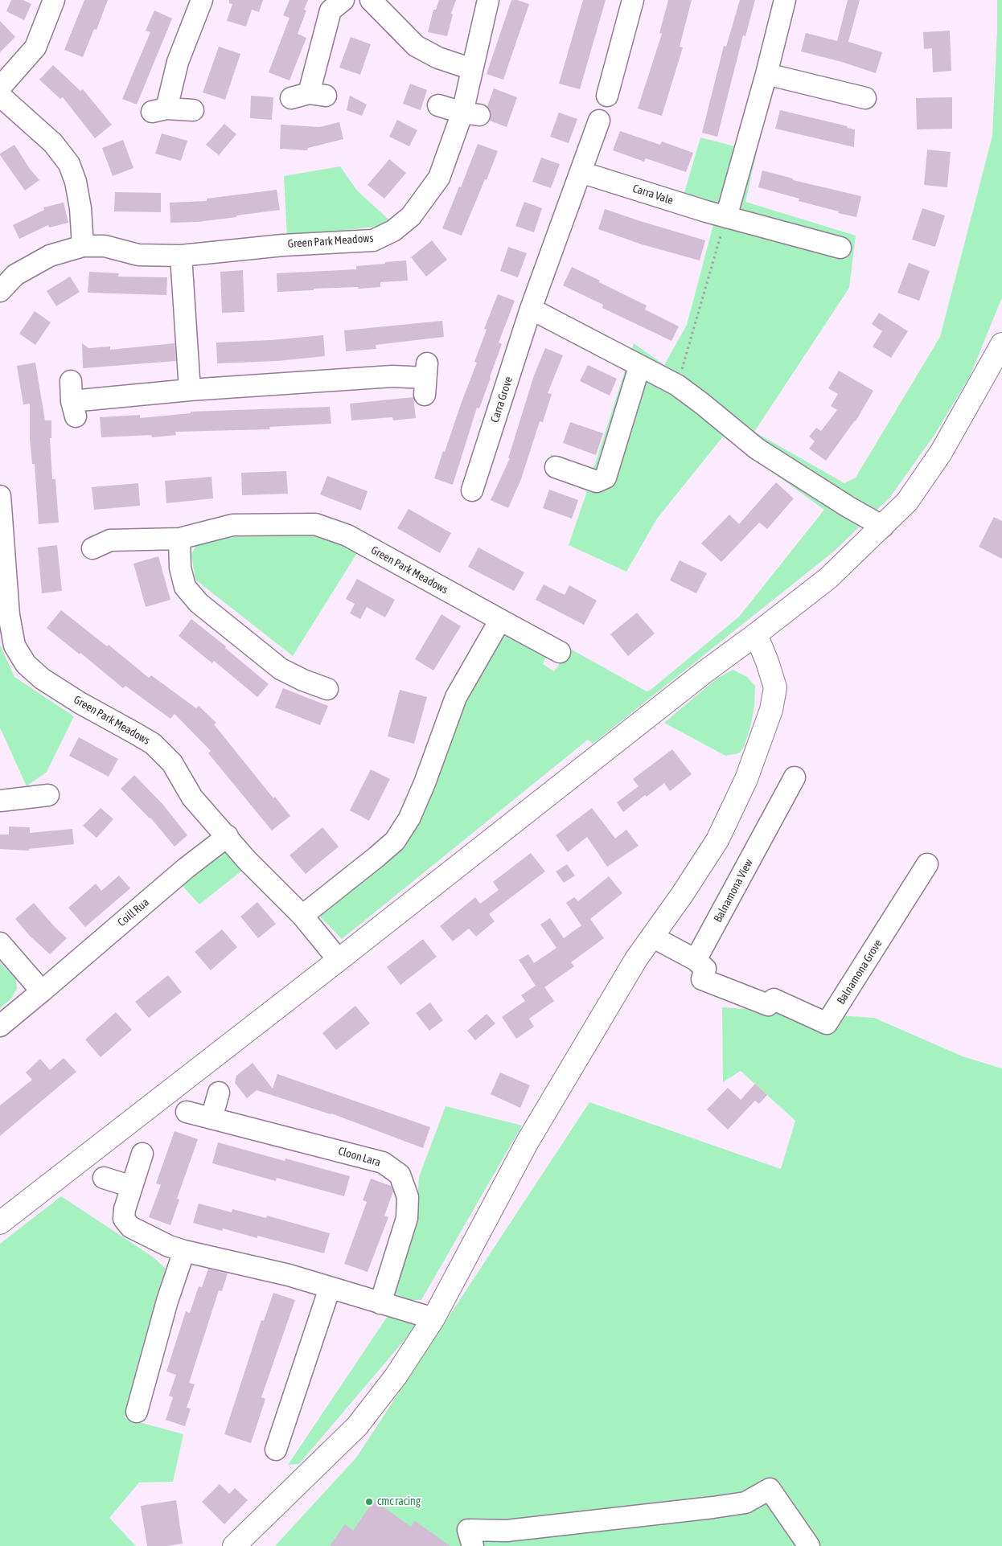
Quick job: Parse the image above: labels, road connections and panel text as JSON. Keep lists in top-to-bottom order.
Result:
{
  "streets": {
    "street": [
      "Carra Vale",
      "Green Park Meadows",
      "Carra Grove",
      "Balnamona View",
      "Coill Rua",
      "Balnamona Grove",
      "Cloon Lara"
    ]
  },
  "crossings": [
    ["Green Park Meadows", "Coill Rua"],
    ["Balnamona View", "Balnamona Grove"]
  ],
  "places": ["cmc racing"]
}
